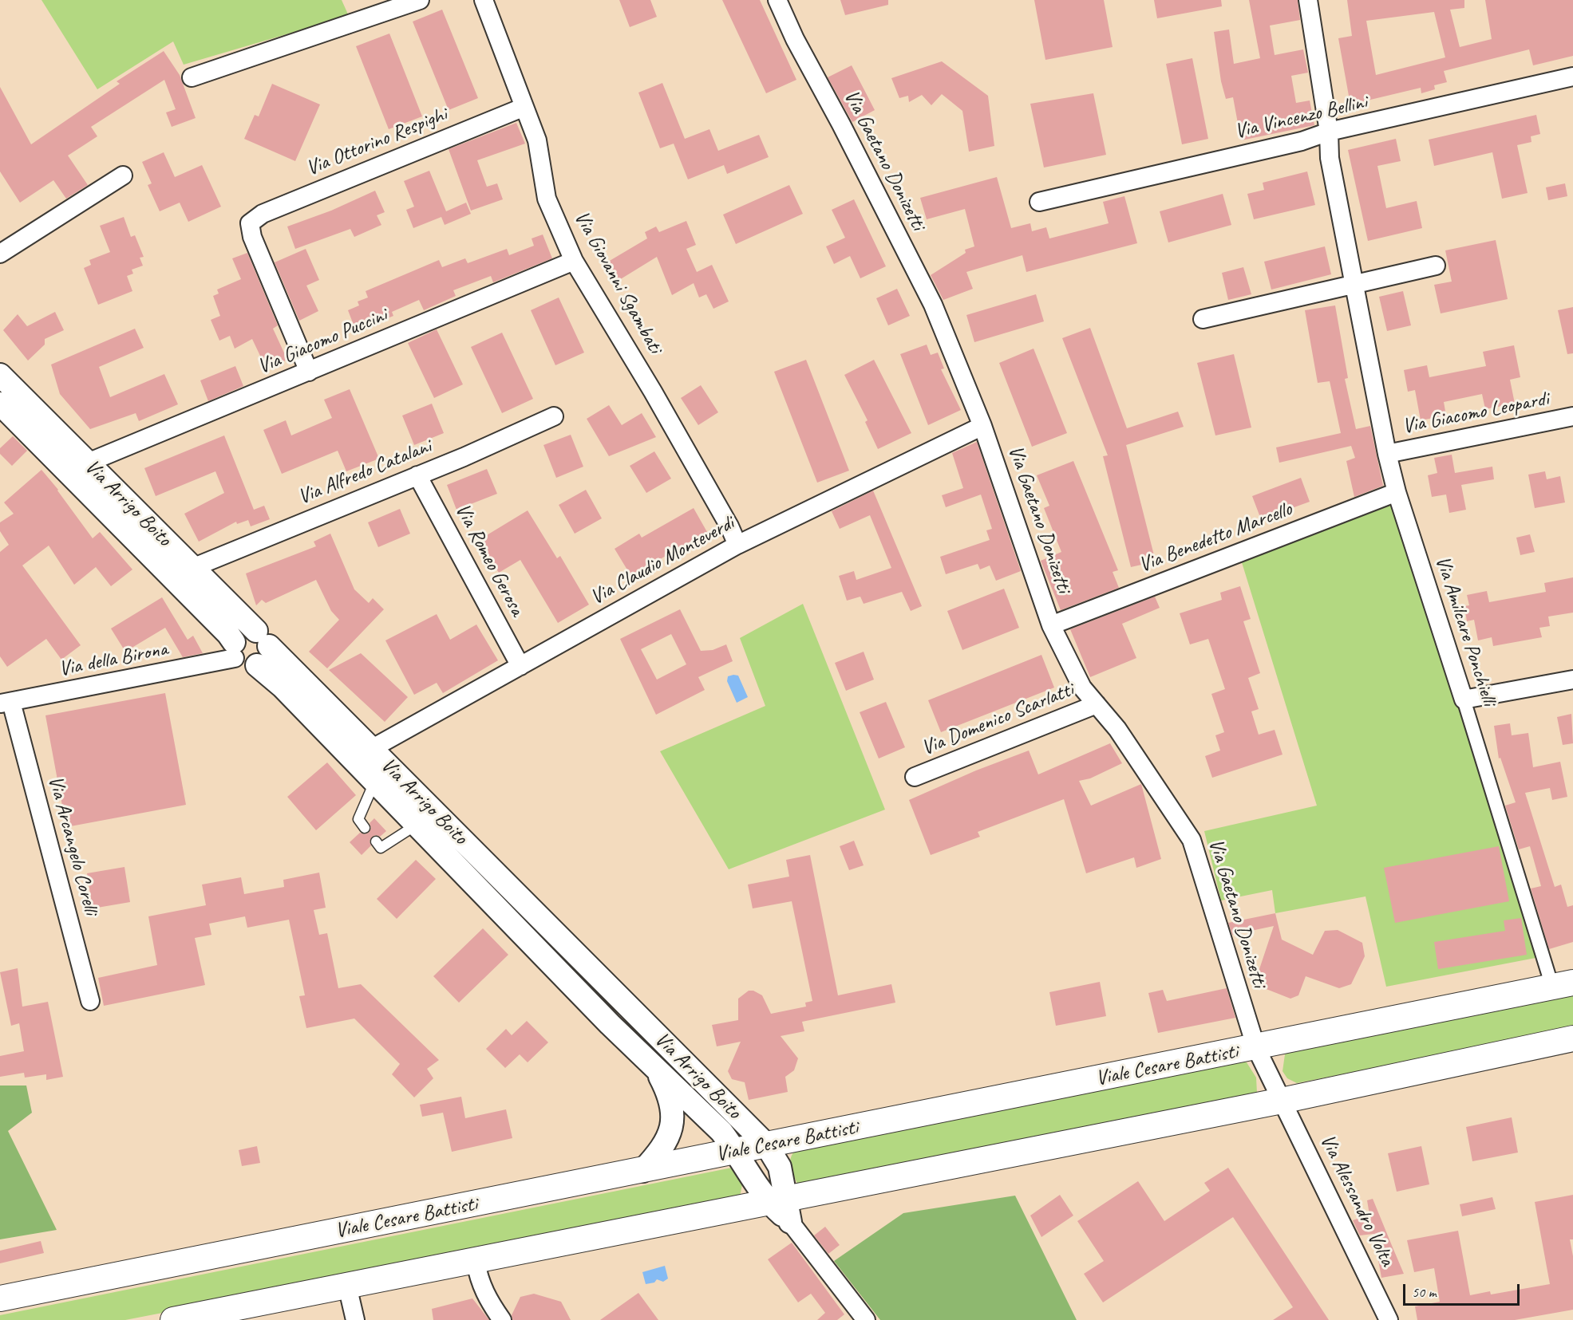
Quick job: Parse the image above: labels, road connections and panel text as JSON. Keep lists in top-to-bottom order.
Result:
{
  "streets": {
    "main road": ["Viale Cesare Battisti"],
    "street": [
      "Via Vincenzo Bellini",
      "Via Ottorino Respighi",
      "Via Gaetano Donizetti",
      "Via Giovanni Sgambati",
      "Via Giacomo Puccini",
      "Via Giacomo Leopardi",
      "Via Alfredo Catalani",
      "Via Arrigo Boito",
      "Via Benedetto Marcello",
      "Via Romeo Gerosa",
      "Via Claudio Monteverdi",
      "Via Amilcare Ponchielli",
      "Via della Birona",
      "Via Domenico Scarlatti",
      "Via Arcangelo Corelli",
      "Via Alessandro Volta"
    ]
  },
  "crossings": [
    ["Via Vincenzo Bellini", "Via Amilcare Ponchielli"],
    ["Via Ottorino Respighi", "Via Giovanni Sgambati"],
    ["Via Ottorino Respighi", "Via Giacomo Puccini"],
    ["Via Gaetano Donizetti", "Via Benedetto Marcello"],
    ["Via Gaetano Donizetti", "Via Claudio Monteverdi"],
    ["Via Gaetano Donizetti", "Via Domenico Scarlatti"],
    ["Via Gaetano Donizetti", "Viale Cesare Battisti"],
    ["Via Gaetano Donizetti", "Via Alessandro Volta"],
    ["Via Giovanni Sgambati", "Via Giacomo Puccini"],
    ["Via Giovanni Sgambati", "Via Claudio Monteverdi"],
    ["Via Giacomo Puccini", "Via Arrigo Boito"],
    ["Via Giacomo Leopardi", "Via Amilcare Ponchielli"],
    ["Via Alfredo Catalani", "Via Arrigo Boito"],
    ["Via Alfredo Catalani", "Via Romeo Gerosa"],
    ["Via Arrigo Boito", "Via Claudio Monteverdi"],
    ["Via Arrigo Boito", "Via della Birona"],
    ["Via Arrigo Boito", "Viale Cesare Battisti"],
    ["Via Benedetto Marcello", "Via Amilcare Ponchielli"],
    ["Via Romeo Gerosa", "Via Claudio Monteverdi"],
    ["Via Amilcare Ponchielli", "Viale Cesare Battisti"],
    ["Via della Birona", "Via Arcangelo Corelli"]
  ],
  "scale_bar": "50 m"
}
